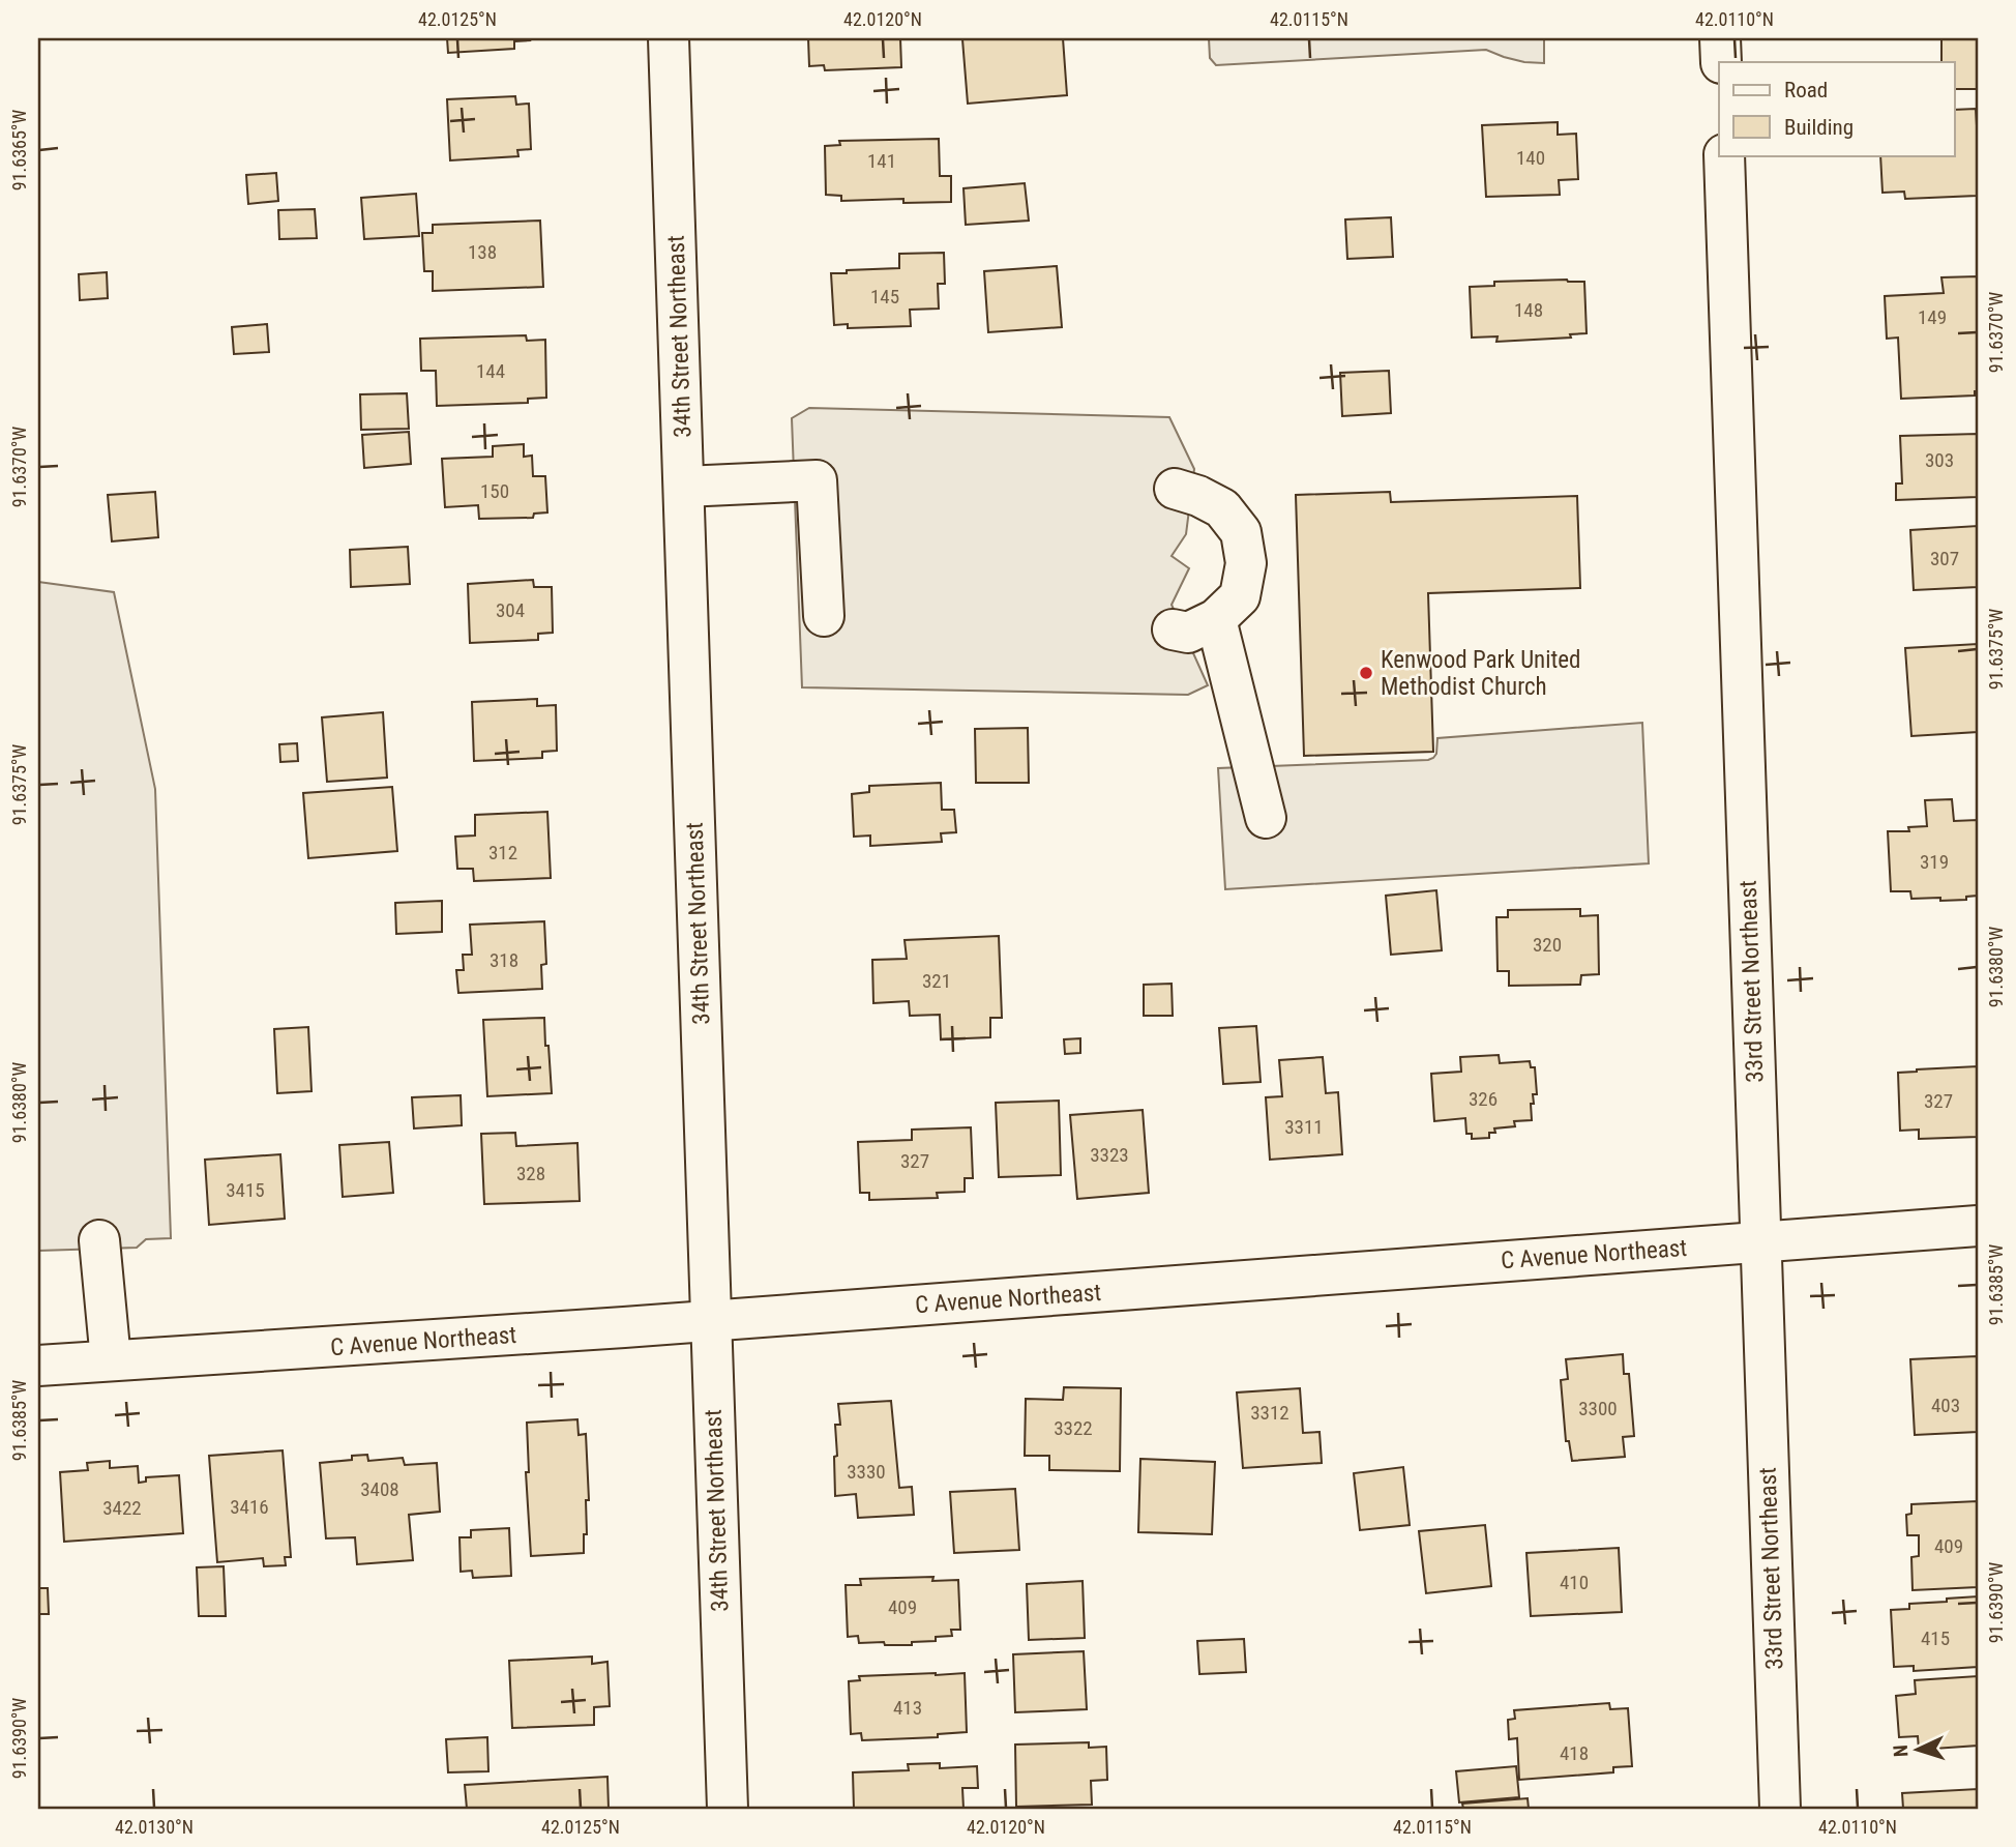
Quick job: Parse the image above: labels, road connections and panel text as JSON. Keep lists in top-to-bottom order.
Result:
{
  "streets": {
    "street": ["34th Street Northeast", "33rd Street Northeast", "C Avenue Northeast"]
  },
  "crossings": [
    ["34th Street Northeast", "C Avenue Northeast"],
    ["33rd Street Northeast", "C Avenue Northeast"]
  ],
  "places": ["Kenwood Park United Methodist Church"],
  "house_numbers": [
    "140",
    "141",
    "138",
    "145",
    "148",
    "149",
    "144",
    "303",
    "150",
    "307",
    "304",
    "312",
    "319",
    "320",
    "318",
    "321",
    "326",
    "327",
    "3311",
    "3323",
    "327",
    "328",
    "3415",
    "403",
    "3300",
    "3312",
    "3322",
    "3330",
    "3408",
    "3416",
    "3422",
    "409",
    "410",
    "409",
    "415",
    "413",
    "418"
  ],
  "legend": ["Road", "Building"],
  "north": "left",
  "coordinates": [
    "42.0125°N",
    "42.0120°N",
    "42.0115°N",
    "42.0110°N",
    "91.6365°W",
    "91.6370°W",
    "91.6375°W",
    "91.6380°W",
    "91.6385°W",
    "91.6390°W",
    "42.0130°N"
  ]
}
